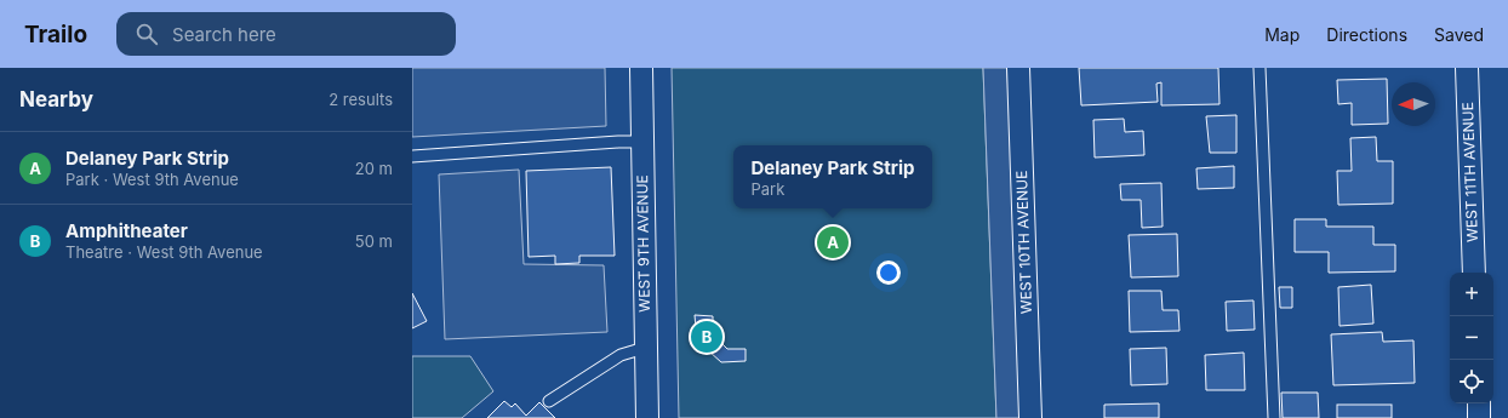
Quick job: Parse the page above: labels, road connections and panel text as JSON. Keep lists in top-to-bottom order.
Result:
{
  "streets": {
    "street": ["WEST 11TH AVENUE", "WEST 10TH AVENUE", "WEST 9TH AVENUE"]
  },
  "north": "left",
  "page": {
    "header": "Trailo",
    "search": "Search here",
    "nav": ["Map", "Directions", "Saved"],
    "heading": ["Nearby", "2 results"],
    "list": [
      {
        "mark": "A",
        "name": "Delaney Park Strip",
        "note": "Park · West 9th Avenue",
        "value": "20 m"
      },
      {
        "mark": "B",
        "name": "Amphitheater",
        "note": "Theatre · West 9th Avenue",
        "value": "50 m"
      }
    ],
    "popup": ["Delaney Park Strip", "Park"],
    "pins": ["A", "B"],
    "map_buttons": ["+", "−"]
  }
}
